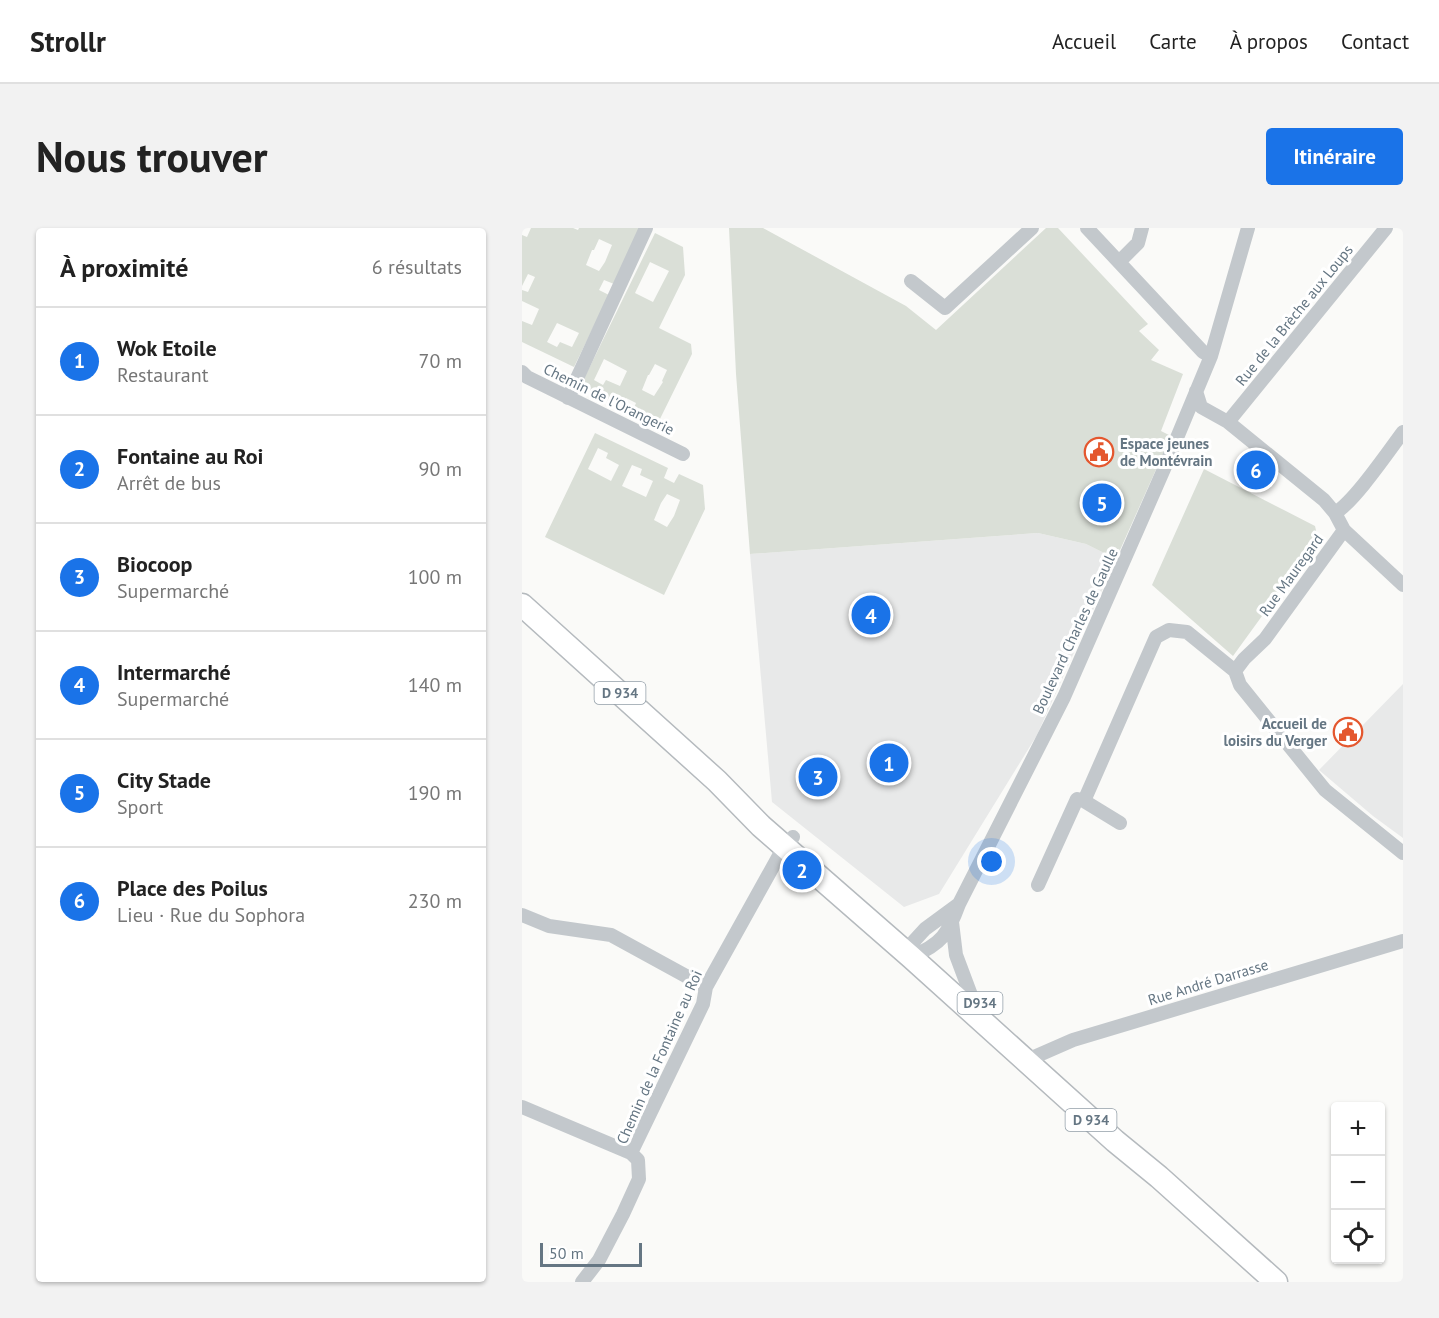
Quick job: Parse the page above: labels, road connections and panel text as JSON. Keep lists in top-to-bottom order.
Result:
{
  "streets": {
    "main road": ["D 934", "D934"],
    "street": [
      "Rue de la Brèche aux Loups",
      "Chemin de l'Orangerie",
      "Rue Mauregard",
      "Boulevard Charles de Gaulle",
      "Rue André Darrasse",
      "Chemin de la Fontaine au Roi"
    ]
  },
  "crossings": [
    ["Boulevard Charles de Gaulle", "D 934"],
    ["Boulevard Charles de Gaulle", "D934"],
    ["D 934", "Rue André Darrasse"],
    ["D 934", "D934"],
    ["D 934", "Chemin de la Fontaine au Roi"],
    ["Rue André Darrasse", "D934"]
  ],
  "places": {
    "public building": ["Espace jeunes de Montévrain", "Accueil de loisirs du Verger"]
  },
  "scale_bar": "50 m",
  "page": {
    "header": "Strollr",
    "nav": [
      "Accueil",
      "Carte",
      "À propos",
      "Contact"
    ],
    "buttons": "Itinéraire",
    "title": "Nous trouver",
    "heading": ["À proximité", "6 résultats"],
    "list": [
      {
        "mark": "1",
        "name": "Wok Etoile",
        "note": "Restaurant",
        "value": "70 m"
      },
      {
        "mark": "2",
        "name": "Fontaine au Roi",
        "note": "Arrêt de bus",
        "value": "90 m"
      },
      {
        "mark": "3",
        "name": "Biocoop",
        "note": "Supermarché",
        "value": "100 m"
      },
      {
        "mark": "4",
        "name": "Intermarché",
        "note": "Supermarché",
        "value": "140 m"
      },
      {
        "mark": "5",
        "name": "City Stade",
        "note": "Sport",
        "value": "190 m"
      },
      {
        "mark": "6",
        "name": "Place des Poilus",
        "note": "Lieu · Rue du Sophora",
        "value": "230 m"
      }
    ],
    "pins": [
      "6",
      "5",
      "4",
      "1",
      "3",
      "2"
    ],
    "map_buttons": ["+", "−"],
    "scale": "50 m"
  }
}
